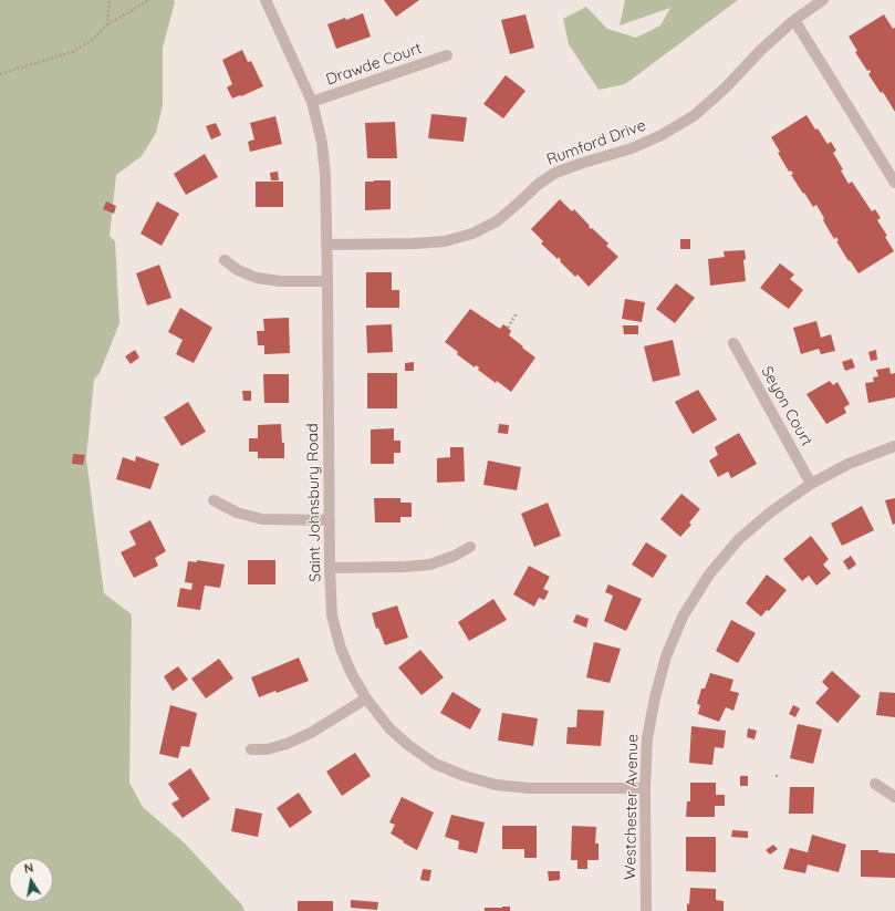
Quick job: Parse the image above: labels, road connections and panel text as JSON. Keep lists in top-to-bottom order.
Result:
{
  "streets": {
    "street": [
      "Drawde Court",
      "Rumford Drive",
      "Seyon Court",
      "Saint Johnsbury Road",
      "Westchester Avenue"
    ]
  },
  "crossings": [
    ["Drawde Court", "Saint Johnsbury Road"],
    ["Rumford Drive", "Saint Johnsbury Road"],
    ["Seyon Court", "Westchester Avenue"],
    ["Saint Johnsbury Road", "Westchester Avenue"]
  ],
  "north": "top"
}
